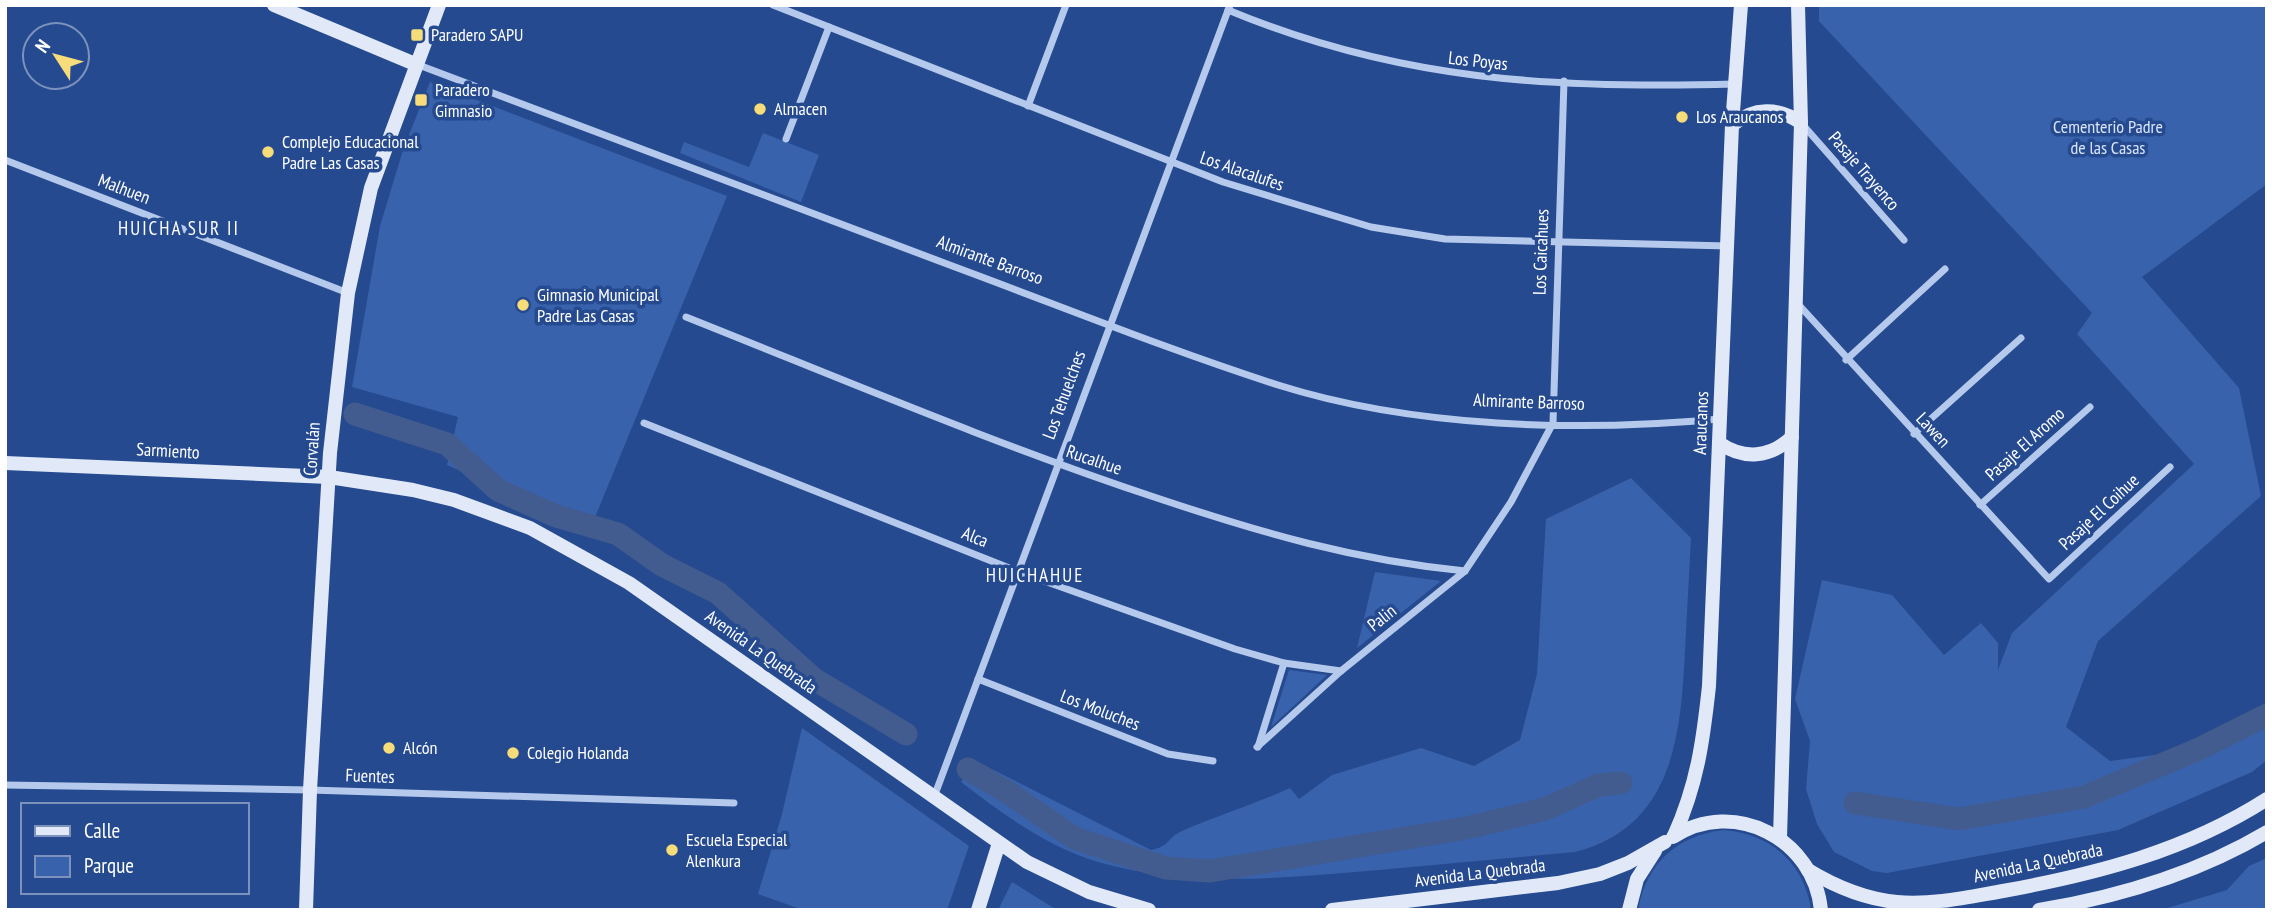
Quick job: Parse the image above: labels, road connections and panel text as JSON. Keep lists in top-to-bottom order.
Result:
{
  "streets": {
    "main road": [
      "Almirante Barroso",
      "Araucanos",
      "Corvalán",
      "Sarmiento",
      "Avenida La Quebrada"
    ],
    "street": [
      "Los Poyas",
      "Los Alacalufes",
      "Pasaje Trayenco",
      "Malhuen",
      "Los Caicahues",
      "Los Tehuelches",
      "Lawen",
      "Pasaje El Aromo",
      "Rucalhue",
      "Pasaje El Coihue",
      "Alca",
      "Palin",
      "Los Moluches",
      "Fuentes"
    ]
  },
  "crossings": [
    ["Los Poyas", "Los Caicahues"],
    ["Los Poyas", "Los Tehuelches"],
    ["Los Poyas", "Araucanos"],
    ["Los Alacalufes", "Los Caicahues"],
    ["Los Alacalufes", "Los Tehuelches"],
    ["Los Alacalufes", "Araucanos"],
    ["Malhuen", "Corvalán"],
    ["Los Caicahues", "Almirante Barroso"],
    ["Los Caicahues", "Palin"],
    ["Almirante Barroso", "Los Tehuelches"],
    ["Almirante Barroso", "Araucanos"],
    ["Almirante Barroso", "Corvalán"],
    ["Almirante Barroso", "Palin"],
    ["Los Tehuelches", "Rucalhue"],
    ["Los Tehuelches", "Alca"],
    ["Los Tehuelches", "Avenida La Quebrada"],
    ["Los Tehuelches", "Los Moluches"],
    ["Araucanos", "Avenida La Quebrada"],
    ["Lawen", "Pasaje El Aromo"],
    ["Lawen", "Pasaje El Coihue"],
    ["Corvalán", "Sarmiento"],
    ["Corvalán", "Avenida La Quebrada"],
    ["Corvalán", "Fuentes"],
    ["Sarmiento", "Avenida La Quebrada"],
    ["Rucalhue", "Palin"],
    ["Alca", "Palin"]
  ],
  "districts": ["HUICHA SUR II", "HUICHAHUE"],
  "parks": ["Cementerio Padre de las Casas"],
  "places": {
    "transit": ["Paradero SAPU", "Paradero Gimnasio"],
    "other": [
      "Almacen",
      "Los Araucanos",
      "Complejo Educacional Padre Las Casas",
      "Gimnasio Municipal Padre Las Casas",
      "Alcón",
      "Colegio Holanda",
      "Escuela Especial Alenkura"
    ]
  },
  "legend": ["Calle", "Parque"],
  "north": "top left"
}
